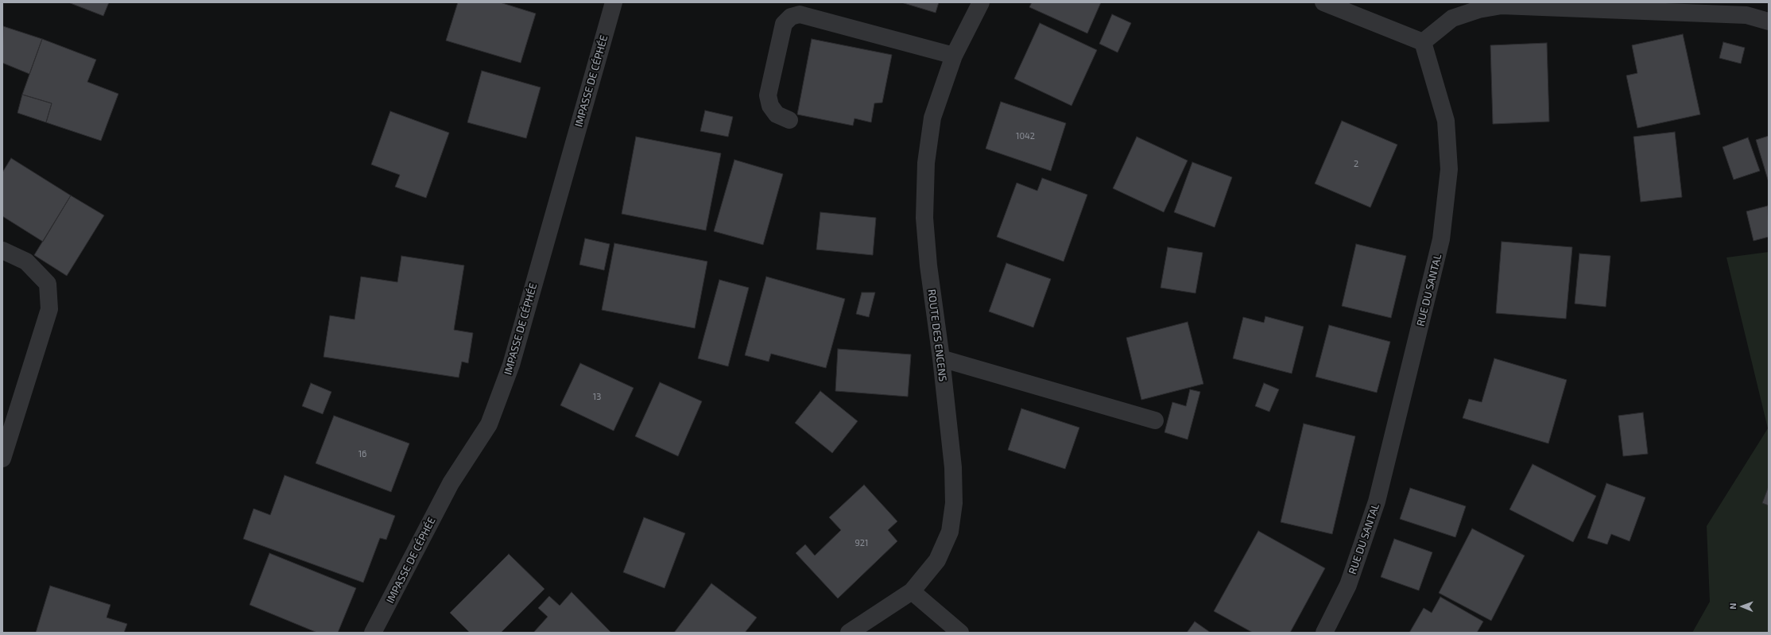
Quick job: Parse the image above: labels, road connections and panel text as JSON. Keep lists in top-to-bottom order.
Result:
{
  "streets": {
    "street": ["IMPASSE DE CÉPHÉE", "RUE DU SANTAL", "ROUTE DES ENCENS"]
  },
  "house_numbers": [
    "1042",
    "2",
    "13",
    "16",
    "921"
  ],
  "north": "left"
}
